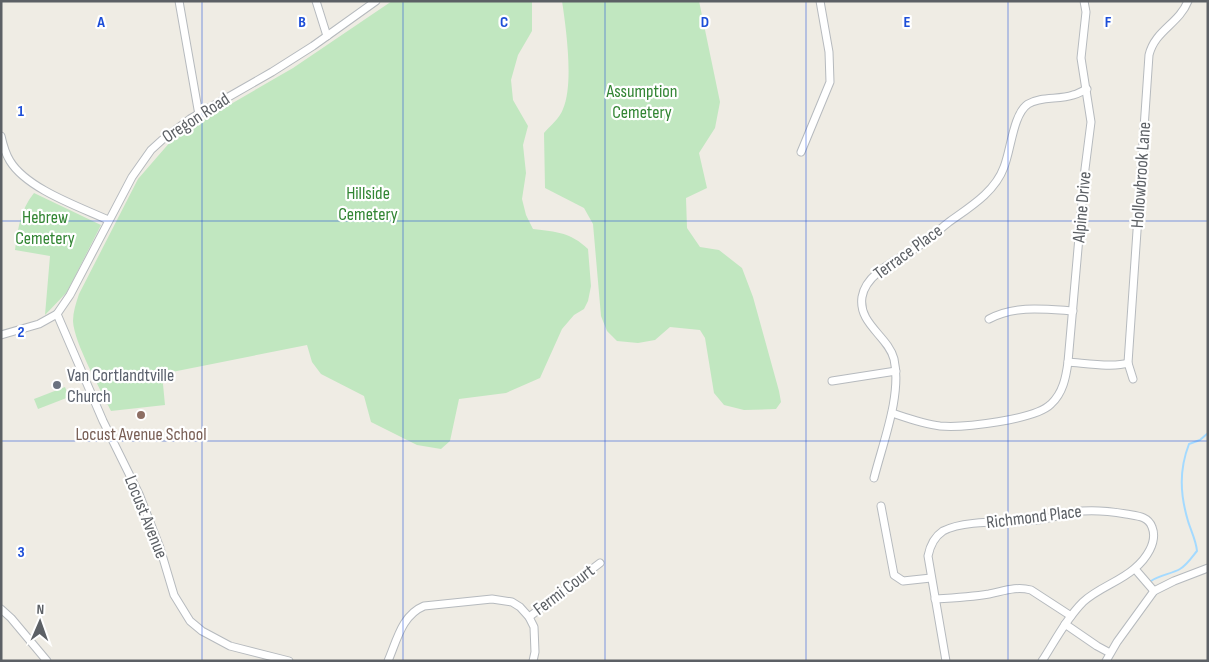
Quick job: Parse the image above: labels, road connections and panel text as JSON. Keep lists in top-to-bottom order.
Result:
{
  "streets": {
    "street": [
      "Oregon Road",
      "Hollowbrook Lane",
      "Alpine Drive",
      "Terrace Place",
      "Locust Avenue",
      "Richmond Place",
      "Fermi Court"
    ]
  },
  "crossings": [
    ["Oregon Road", "Locust Avenue"],
    ["Alpine Drive", "Terrace Place"]
  ],
  "parks": ["Assumption Cemetery", "Hillside Cemetery", "Hebrew Cemetery"],
  "places": ["Van Cortlandtville Church", "Locust Avenue School"],
  "north": "top",
  "grid": {
    "columns": [
      "A",
      "B",
      "C",
      "D",
      "E",
      "F"
    ],
    "rows": ["1", "2", "3"]
  }
}
